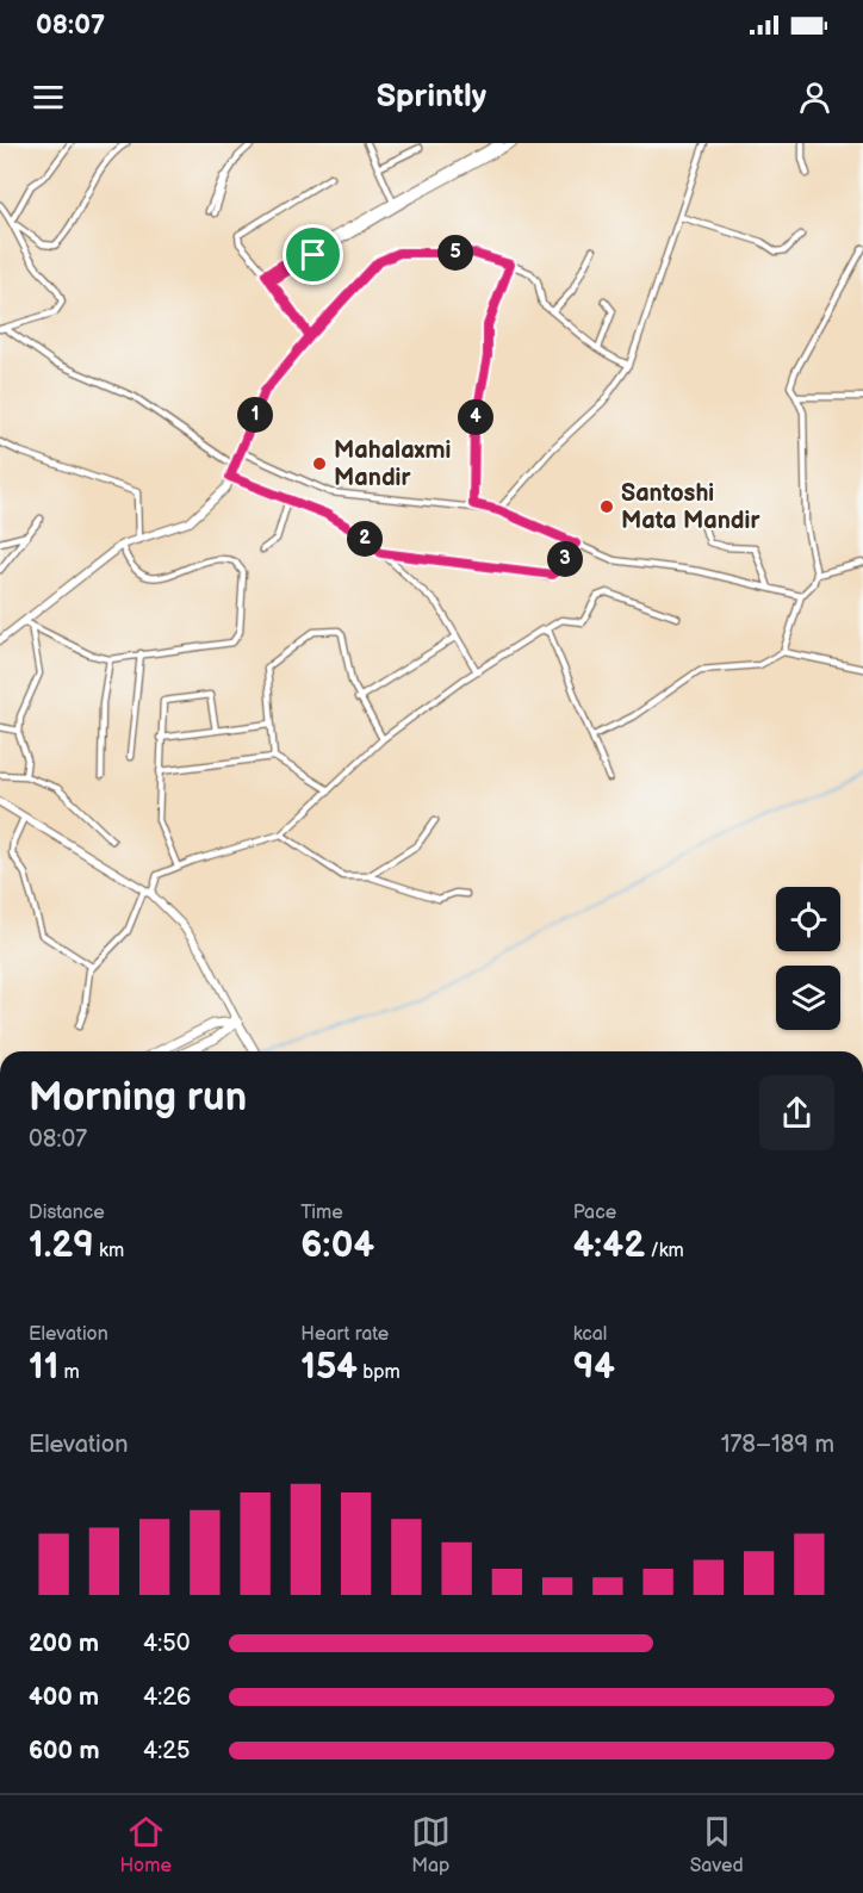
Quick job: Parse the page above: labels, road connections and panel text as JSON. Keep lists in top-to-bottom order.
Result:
{
  "places": ["Mahalaxmi Mandir", "Santoshi Mata Mandir"],
  "page": {
    "status": "08:07",
    "header": "Sprintly",
    "pins": [
      "5",
      "1",
      "4",
      "2",
      "3"
    ],
    "heading": ["Morning run", "08:07"],
    "stats": [
      ["Distance", "1.29 km"],
      ["Time", "6:04"],
      ["Pace", "4:42 /km"],
      ["Elevation", "11 m"],
      ["Heart rate", "154 bpm"],
      ["kcal", "94"]
    ],
    "chart": ["Elevation", "178–189 m"],
    "list": [
      {
        "name": "200 m",
        "note": "4:50"
      },
      {
        "name": "400 m",
        "note": "4:26"
      },
      {
        "name": "600 m",
        "note": "4:25"
      }
    ],
    "tabs": ["Home", "Map", "Saved"]
  }
}
